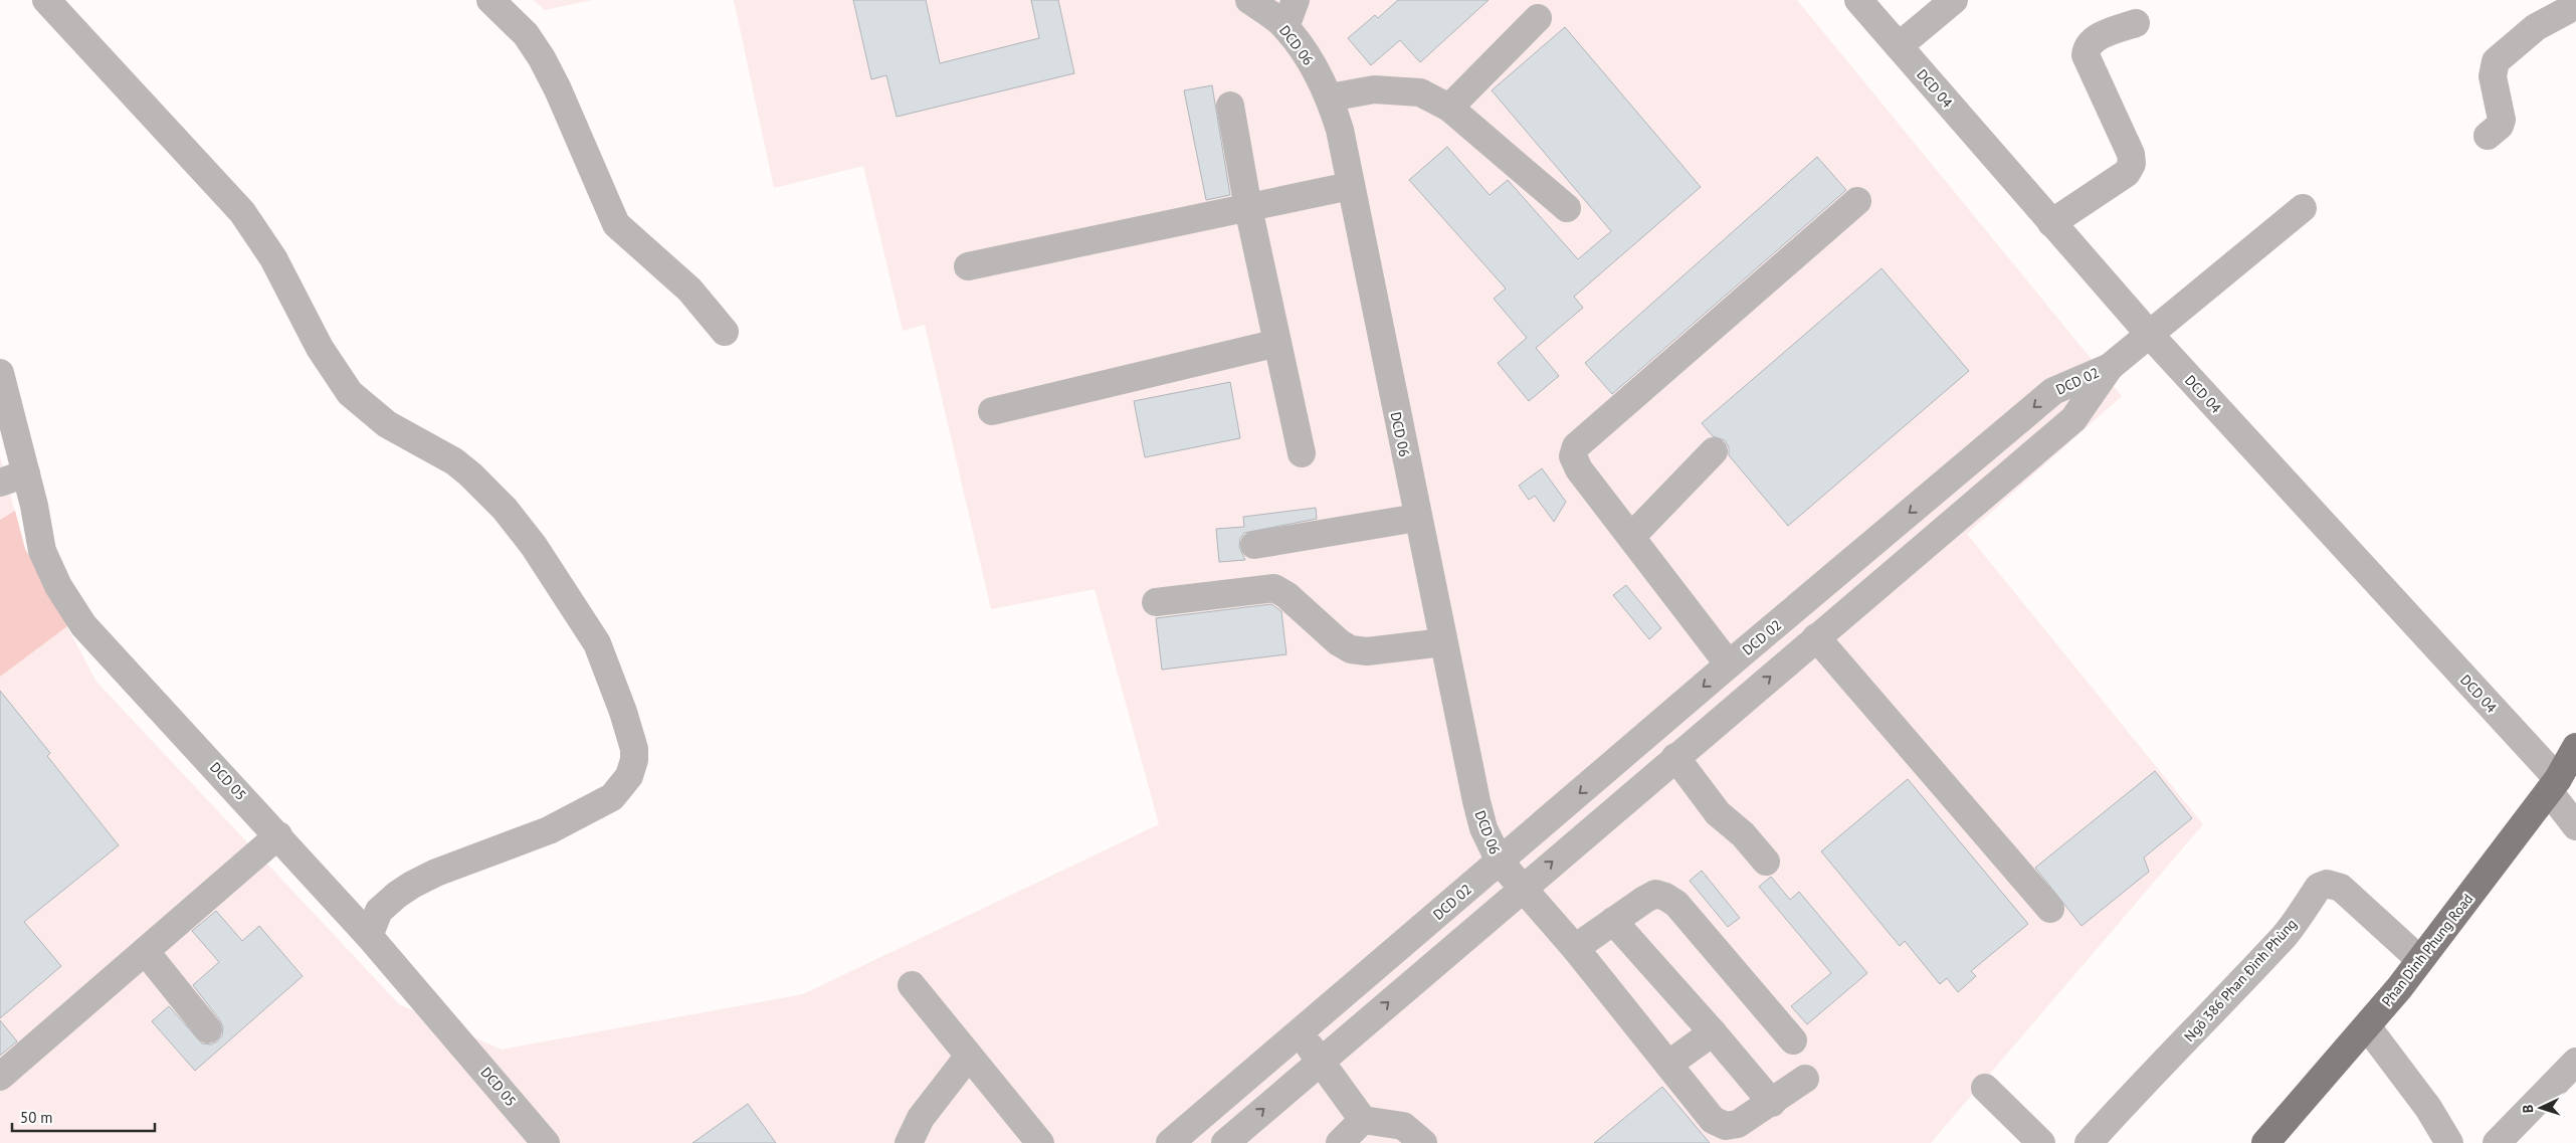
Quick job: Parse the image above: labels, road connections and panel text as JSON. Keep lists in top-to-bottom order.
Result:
{
  "streets": {
    "main road": ["Phan Dinh Phung Road"],
    "street": [
      "DCD 06",
      "DCD 04",
      "DCD 02",
      "DCD 05",
      "Ngõ 386 Phan Đình Phùng"
    ]
  },
  "crossings": [
    ["DCD 06", "DCD 02"],
    ["DCD 04", "Phan Dinh Phung Road"],
    ["Phan Dinh Phung Road", "Ngõ 386 Phan Đình Phùng"]
  ],
  "scale_bar": "50 m",
  "north": "left"
}
